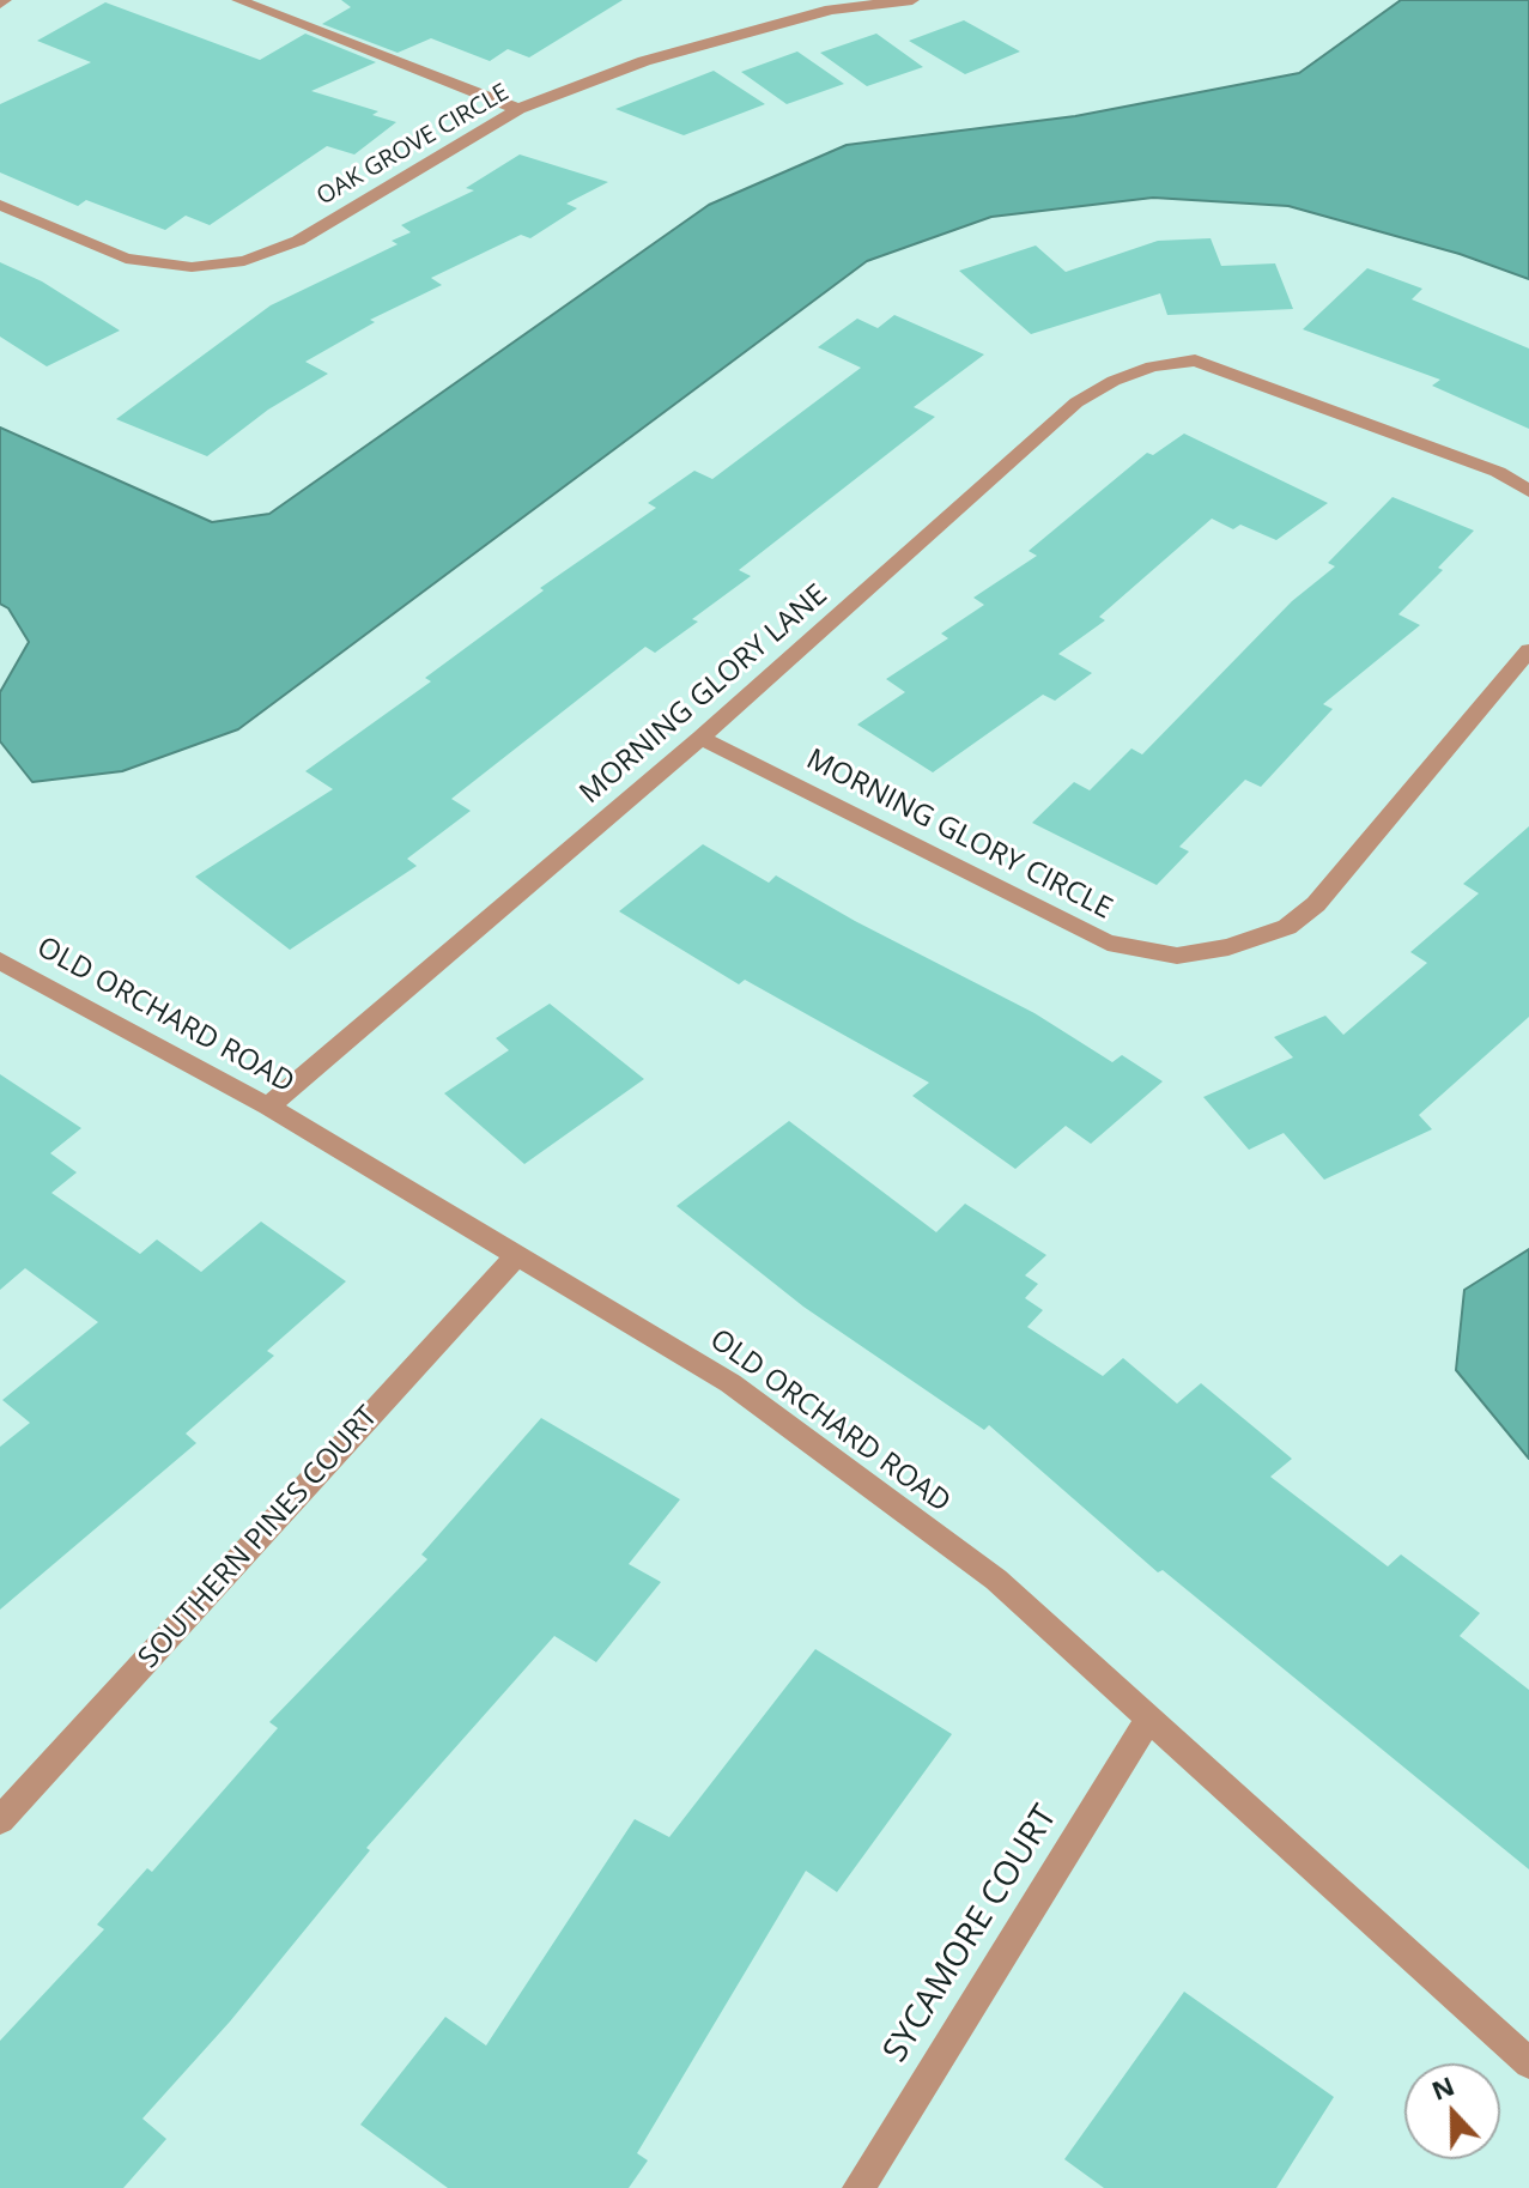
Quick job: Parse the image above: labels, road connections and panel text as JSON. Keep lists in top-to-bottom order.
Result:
{
  "streets": {
    "street": [
      "OAK GROVE CIRCLE",
      "MORNING GLORY LANE",
      "MORNING GLORY CIRCLE",
      "OLD ORCHARD ROAD",
      "SOUTHERN PINES COURT",
      "SYCAMORE COURT"
    ]
  },
  "crossings": [
    ["MORNING GLORY LANE", "MORNING GLORY CIRCLE"],
    ["MORNING GLORY LANE", "OLD ORCHARD ROAD"],
    ["OLD ORCHARD ROAD", "SOUTHERN PINES COURT"],
    ["OLD ORCHARD ROAD", "SYCAMORE COURT"]
  ],
  "north": "top"
}
